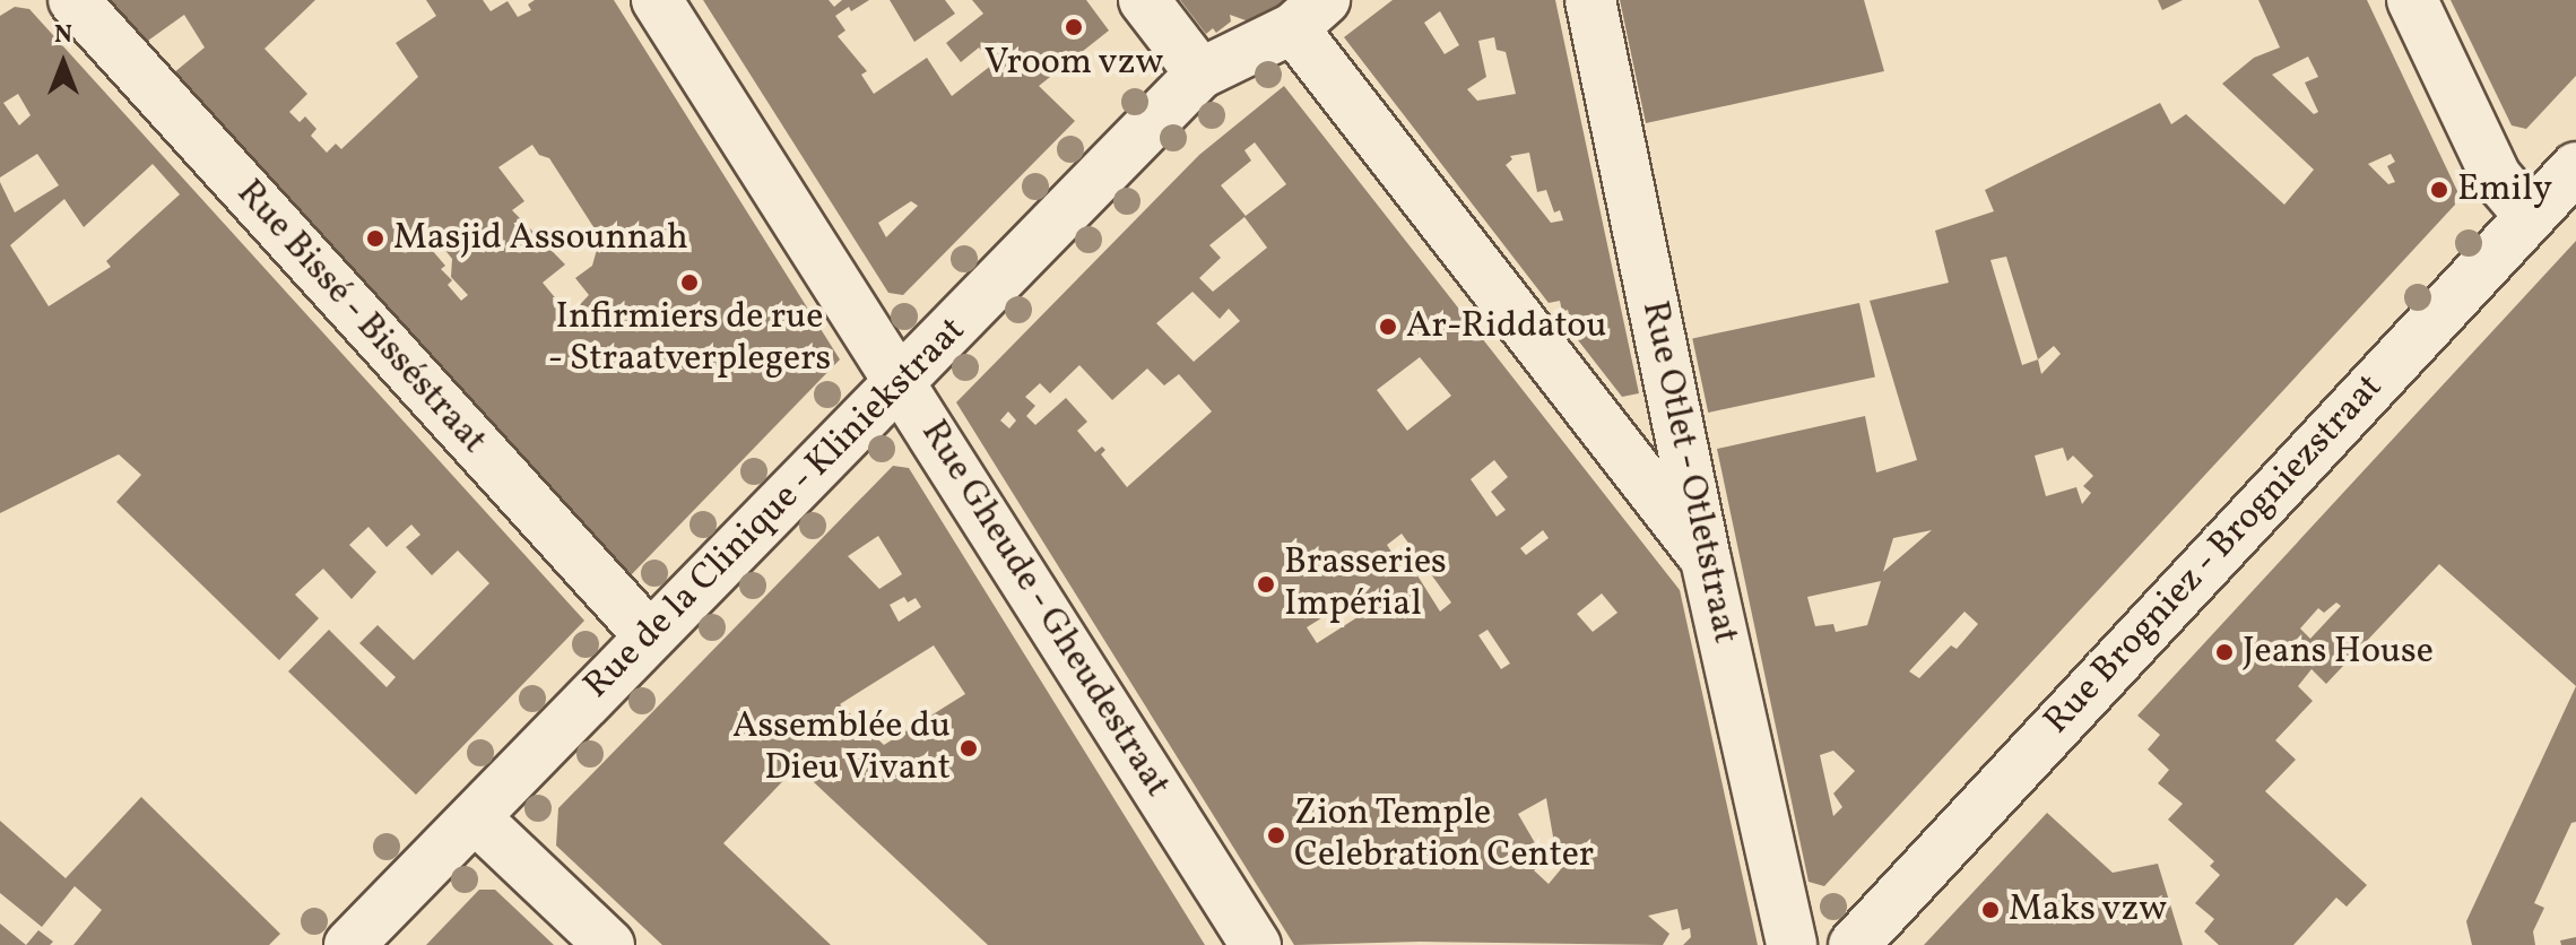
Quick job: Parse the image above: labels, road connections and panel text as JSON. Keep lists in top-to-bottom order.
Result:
{
  "streets": {
    "street": [
      "Rue Bissé - Bisséstraat",
      "Rue Otlet - Otletstraat",
      "Rue de la Clinique - Kliniekstraat",
      "Rue Brogniez - Brogniezstraat",
      "Rue Gheude - Gheudestraat"
    ]
  },
  "crossings": [
    ["Rue Bissé - Bisséstraat", "Rue de la Clinique - Kliniekstraat"],
    ["Rue de la Clinique - Kliniekstraat", "Rue Gheude - Gheudestraat"]
  ],
  "places": [
    "Vroom vzw",
    "Emily",
    "Masjid Assounnah",
    "Infirmiers de rue - Straatverplegers",
    "Ar-Riddatou",
    "Brasseries Impérial",
    "Jeans House",
    "Assemblée du Dieu Vivant",
    "Zion Temple Celebration Center",
    "Maks vzw"
  ],
  "north": "top"
}
